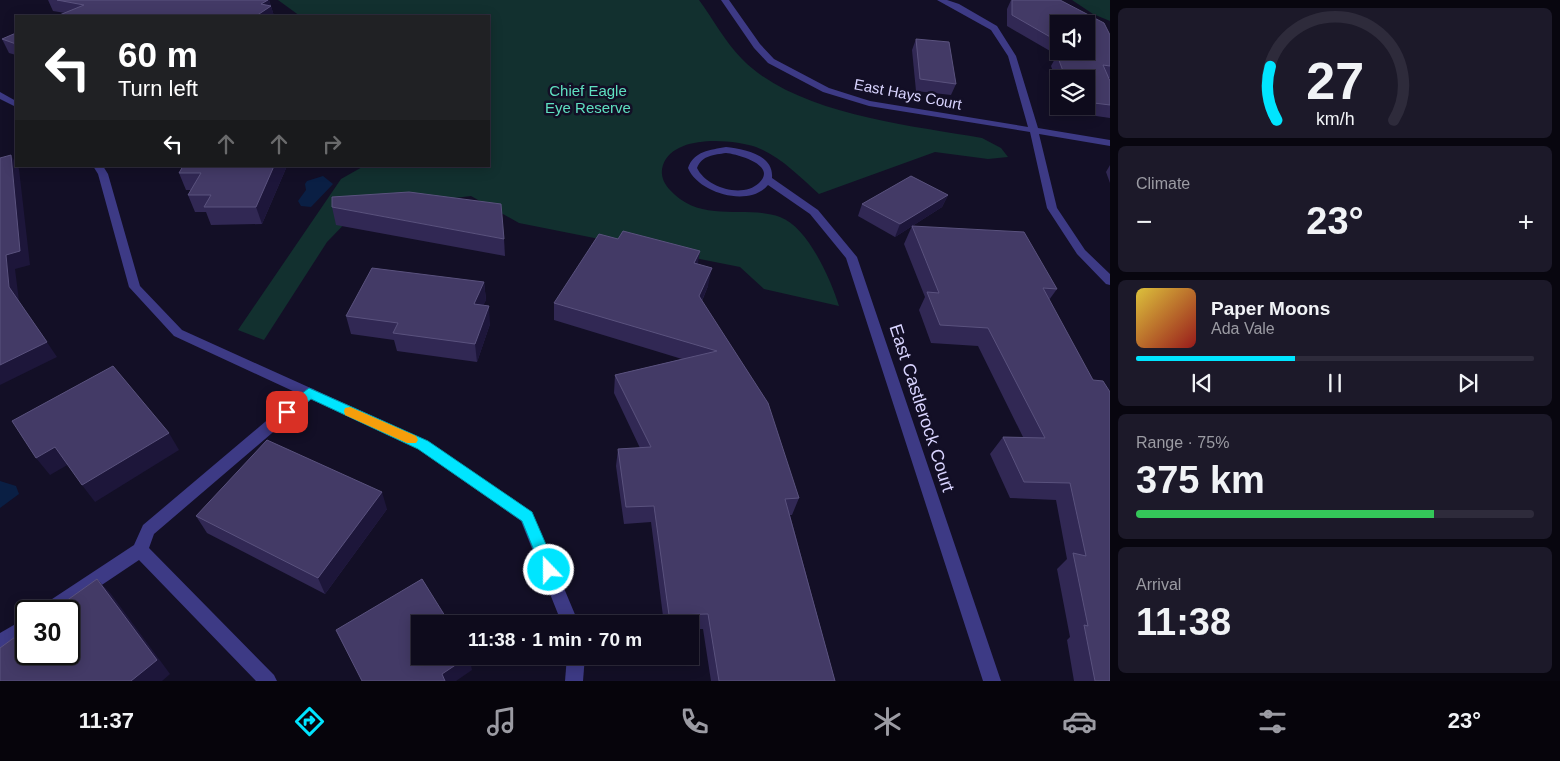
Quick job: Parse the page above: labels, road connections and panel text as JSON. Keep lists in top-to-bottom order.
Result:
{
  "streets": {
    "street": ["East Hays Court", "East Castlerock Court"]
  },
  "parks": ["Chief Eagle Eye Reserve"],
  "page": {
    "turn": ["60 m", "Turn left"],
    "tile": [
      "Climate",
      ["Range · 75%", "375 km"],
      ["Arrival", "11:38"]
    ],
    "heat": ["−", "23°", "+"],
    "song": ["Paper Moons", "Ada Vale"],
    "limit": "30",
    "trip": "11:38 · 1 min · 70 m",
    "tabs": ["11:37", "23°"],
    "gauge": ["27", "km/h"]
  }
}
